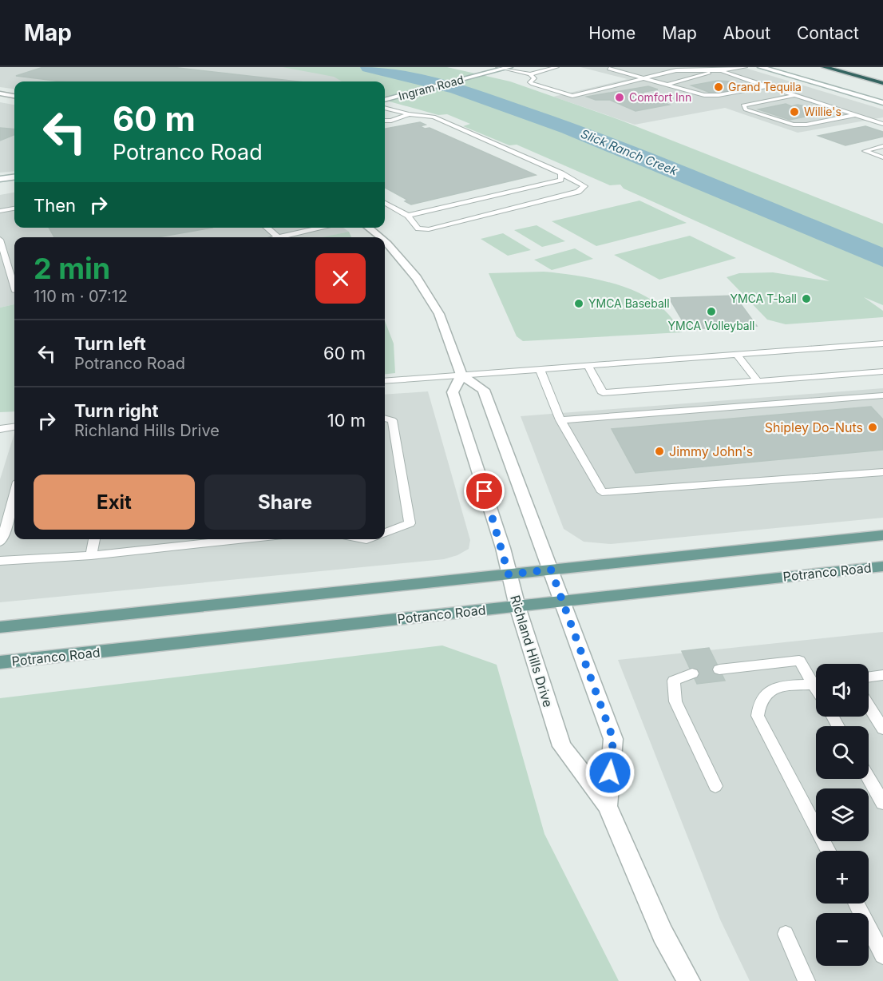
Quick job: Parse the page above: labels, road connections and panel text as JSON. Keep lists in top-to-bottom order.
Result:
{
  "streets": {
    "main road": ["Potranco Road"],
    "street": ["Ingram Road", "Richland Hills Drive"]
  },
  "crossings": [
    ["Potranco Road", "Richland Hills Drive"]
  ],
  "water": ["Slick Ranch Creek"],
  "places": [
    "Grand Tequila",
    "Comfort Inn",
    "Willie's",
    "YMCA T-ball",
    "YMCA Baseball",
    "YMCA Volleyball",
    "Shipley Do-Nuts",
    "Jimmy John's"
  ],
  "page": {
    "header": "Map",
    "nav": [
      "Home",
      "Map",
      "About",
      "Contact"
    ],
    "turn": ["60 m", "Potranco Road"],
    "then": "Then",
    "heading": ["2 min", "110 m · 07:12"],
    "list": [
      {
        "name": "Turn left",
        "note": "Potranco Road",
        "value": "60 m"
      },
      {
        "name": "Turn right",
        "note": "Richland Hills Drive",
        "value": "10 m"
      }
    ],
    "buttons": ["Exit", "Share"],
    "map_buttons": ["+", "−"]
  }
}
